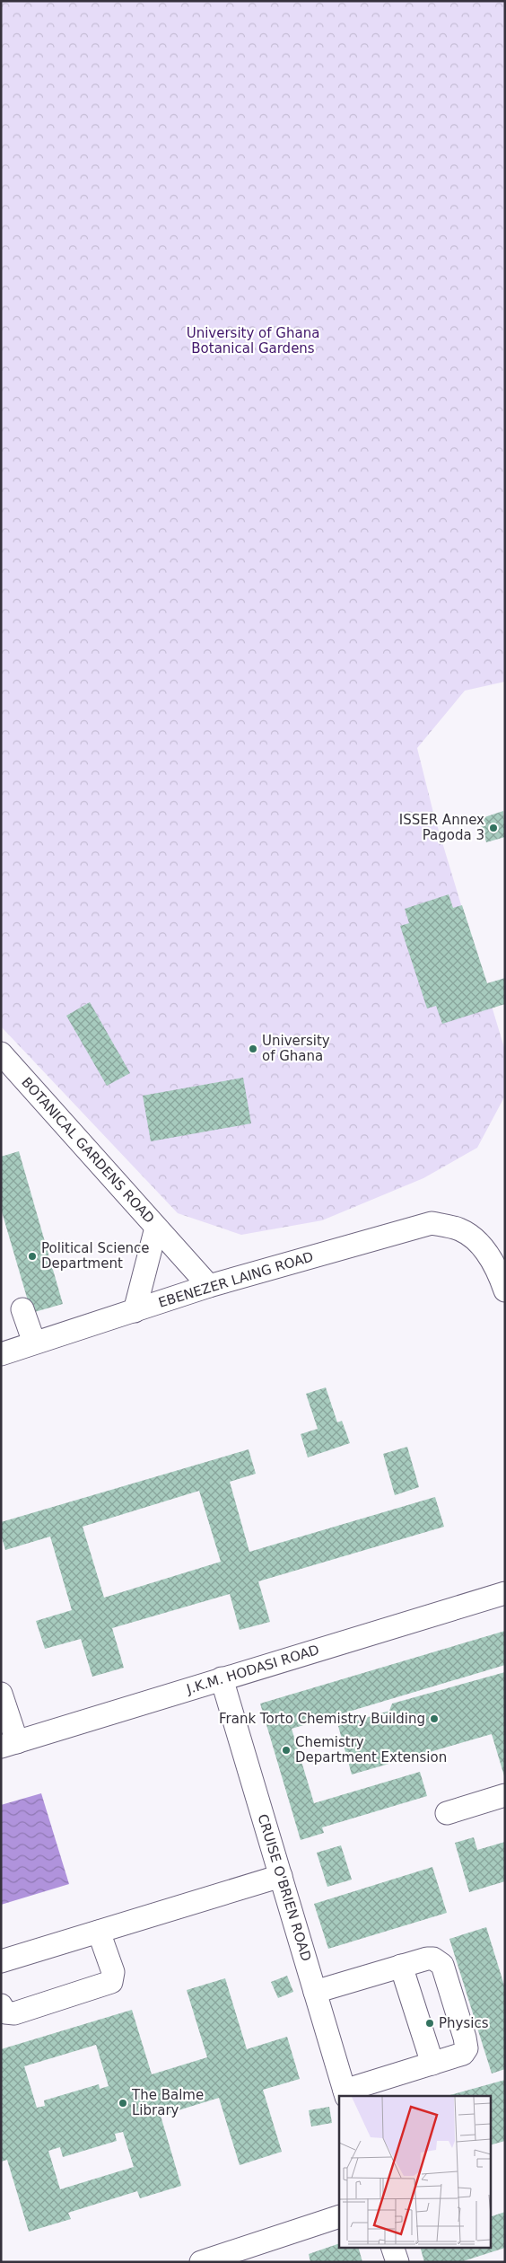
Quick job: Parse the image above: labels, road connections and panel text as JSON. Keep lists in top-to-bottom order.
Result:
{
  "streets": {
    "street": [
      "BOTANICAL GARDENS ROAD",
      "EBENEZER LAING ROAD",
      "J.K.M. HODASI ROAD",
      "CRUISE O'BRIEN ROAD"
    ]
  },
  "crossings": [
    ["BOTANICAL GARDENS ROAD", "EBENEZER LAING ROAD"],
    ["J.K.M. HODASI ROAD", "CRUISE O'BRIEN ROAD"]
  ],
  "parks": ["University of Ghana Botanical Gardens"],
  "places": [
    "ISSER Annex Pagoda 3",
    "University of Ghana",
    "Political Science Department",
    "Frank Torto Chemistry Building",
    "Chemistry Department Extension",
    "Physics",
    "The Balme Library"
  ]
}
